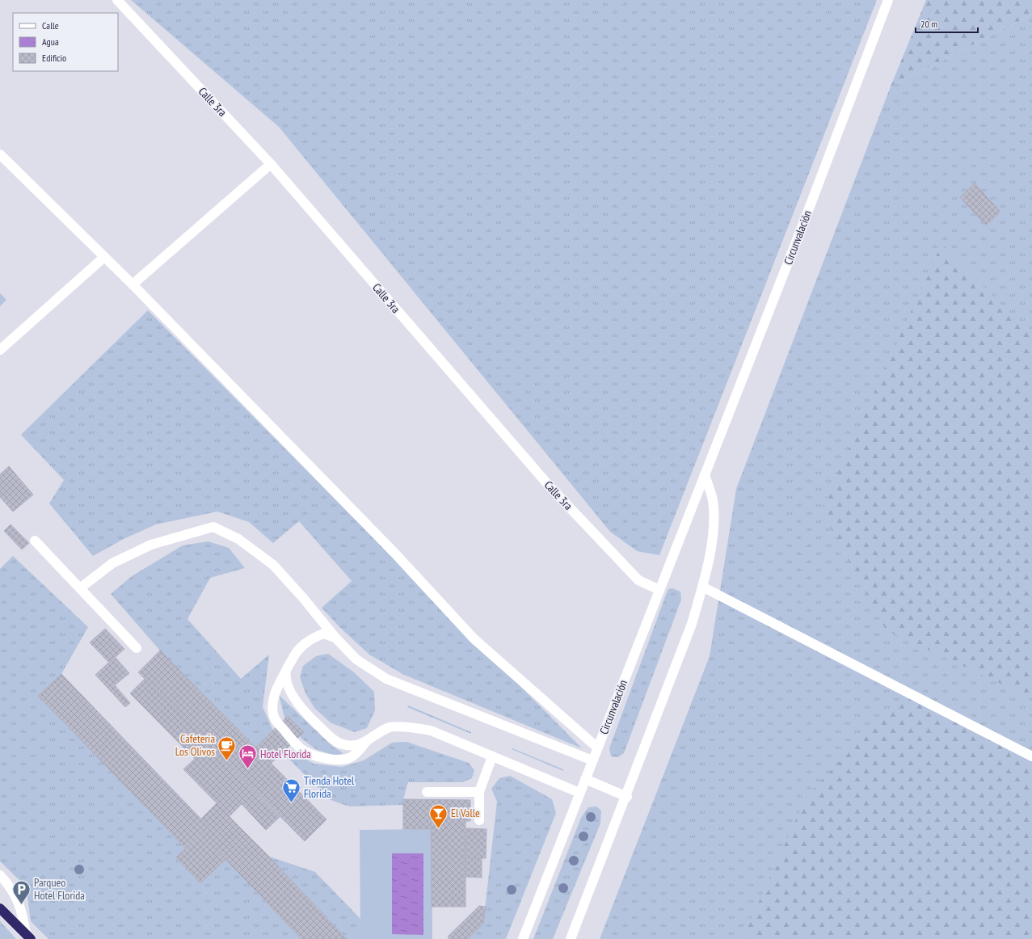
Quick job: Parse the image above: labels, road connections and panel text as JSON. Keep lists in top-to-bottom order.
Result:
{
  "streets": {
    "street": ["Calle 3ra", "Circunvalación"]
  },
  "crossings": [
    ["Calle 3ra", "Circunvalación"]
  ],
  "places": {
    "cafe": ["Cafeteria Los Olivos"],
    "hotel": ["Hotel Florida"],
    "supermarket": ["Tienda Hotel Florida"],
    "bar": ["El Valle"],
    "parking": ["Parqueo Hotel Florida"]
  },
  "legend": ["Calle", "Agua", "Edificio"],
  "scale_bar": "20 m"
}
